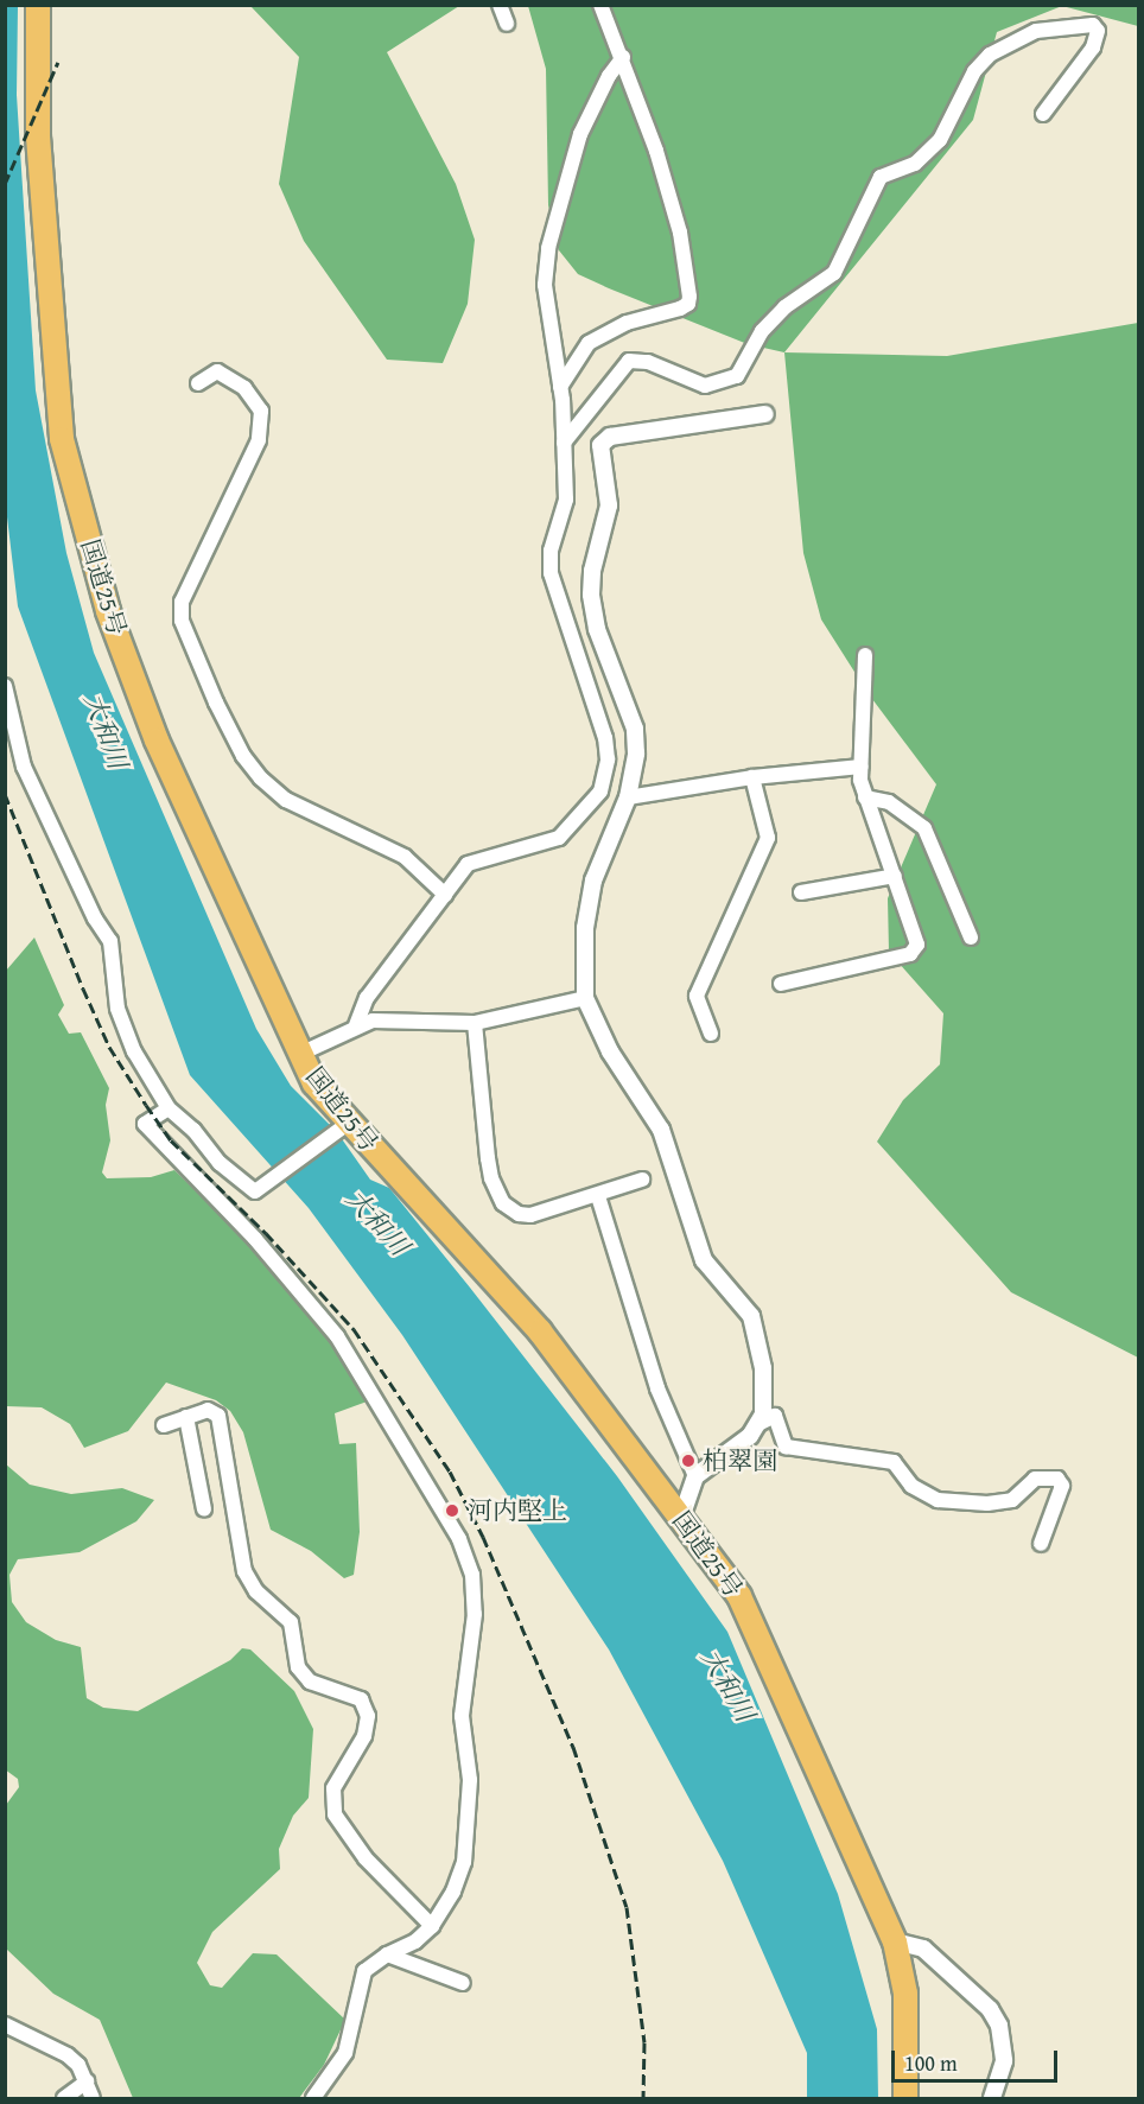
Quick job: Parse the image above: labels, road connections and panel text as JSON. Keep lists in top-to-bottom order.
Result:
{
  "streets": {
    "highway": ["国道25号"]
  },
  "water": ["大和川"],
  "places": ["柏翠園", "河内堅上"],
  "scale_bar": "100 m"
}
